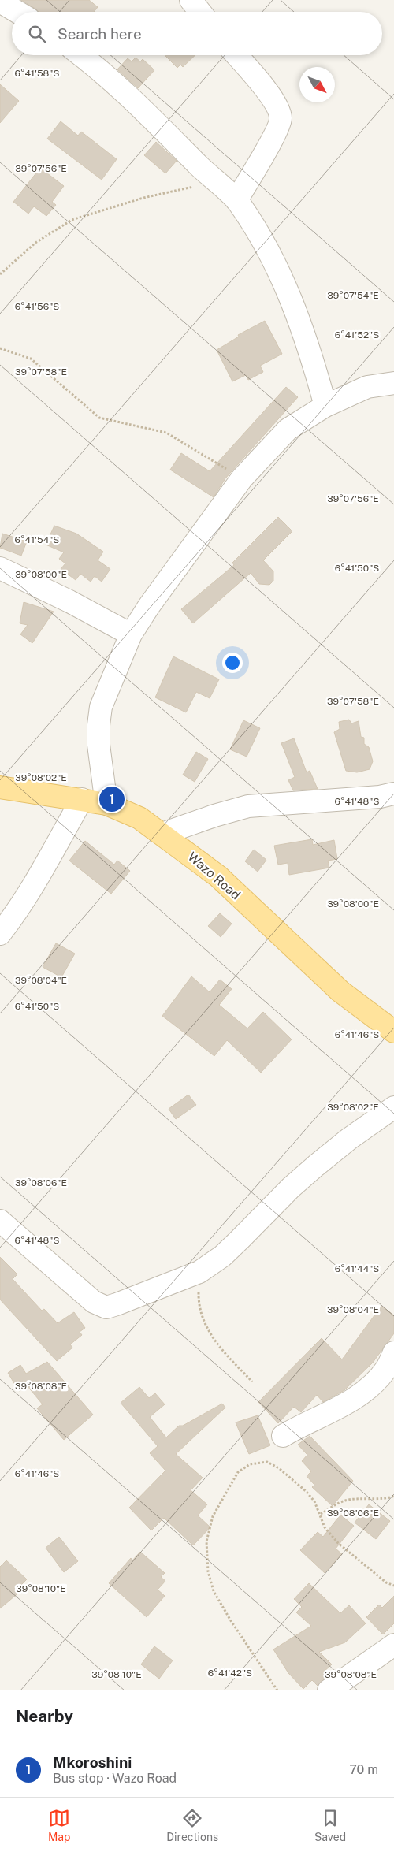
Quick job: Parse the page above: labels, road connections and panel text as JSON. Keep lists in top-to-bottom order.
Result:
{
  "streets": {
    "main road": ["Wazo Road"]
  },
  "north": "bottom right",
  "page": {
    "search": "Search here",
    "pins": "1",
    "heading": "Nearby",
    "list": [
      {
        "mark": "1",
        "name": "Mkoroshini",
        "note": "Bus stop · Wazo Road",
        "value": "70 m"
      }
    ],
    "nav": ["Map", "Directions", "Saved"]
  },
  "coordinates": [
    "6°41'58\"S",
    "39°07'56\"E",
    "39°07'54\"E",
    "6°41'56\"S",
    "6°41'52\"S",
    "39°07'58\"E",
    "6°41'54\"S",
    "6°41'50\"S",
    "39°08'00\"E",
    "39°08'02\"E",
    "6°41'48\"S",
    "39°08'04\"E",
    "6°41'46\"S",
    "39°08'06\"E",
    "6°41'44\"S",
    "39°08'08\"E",
    "39°08'10\"E",
    "6°41'42\"S"
  ]
}
